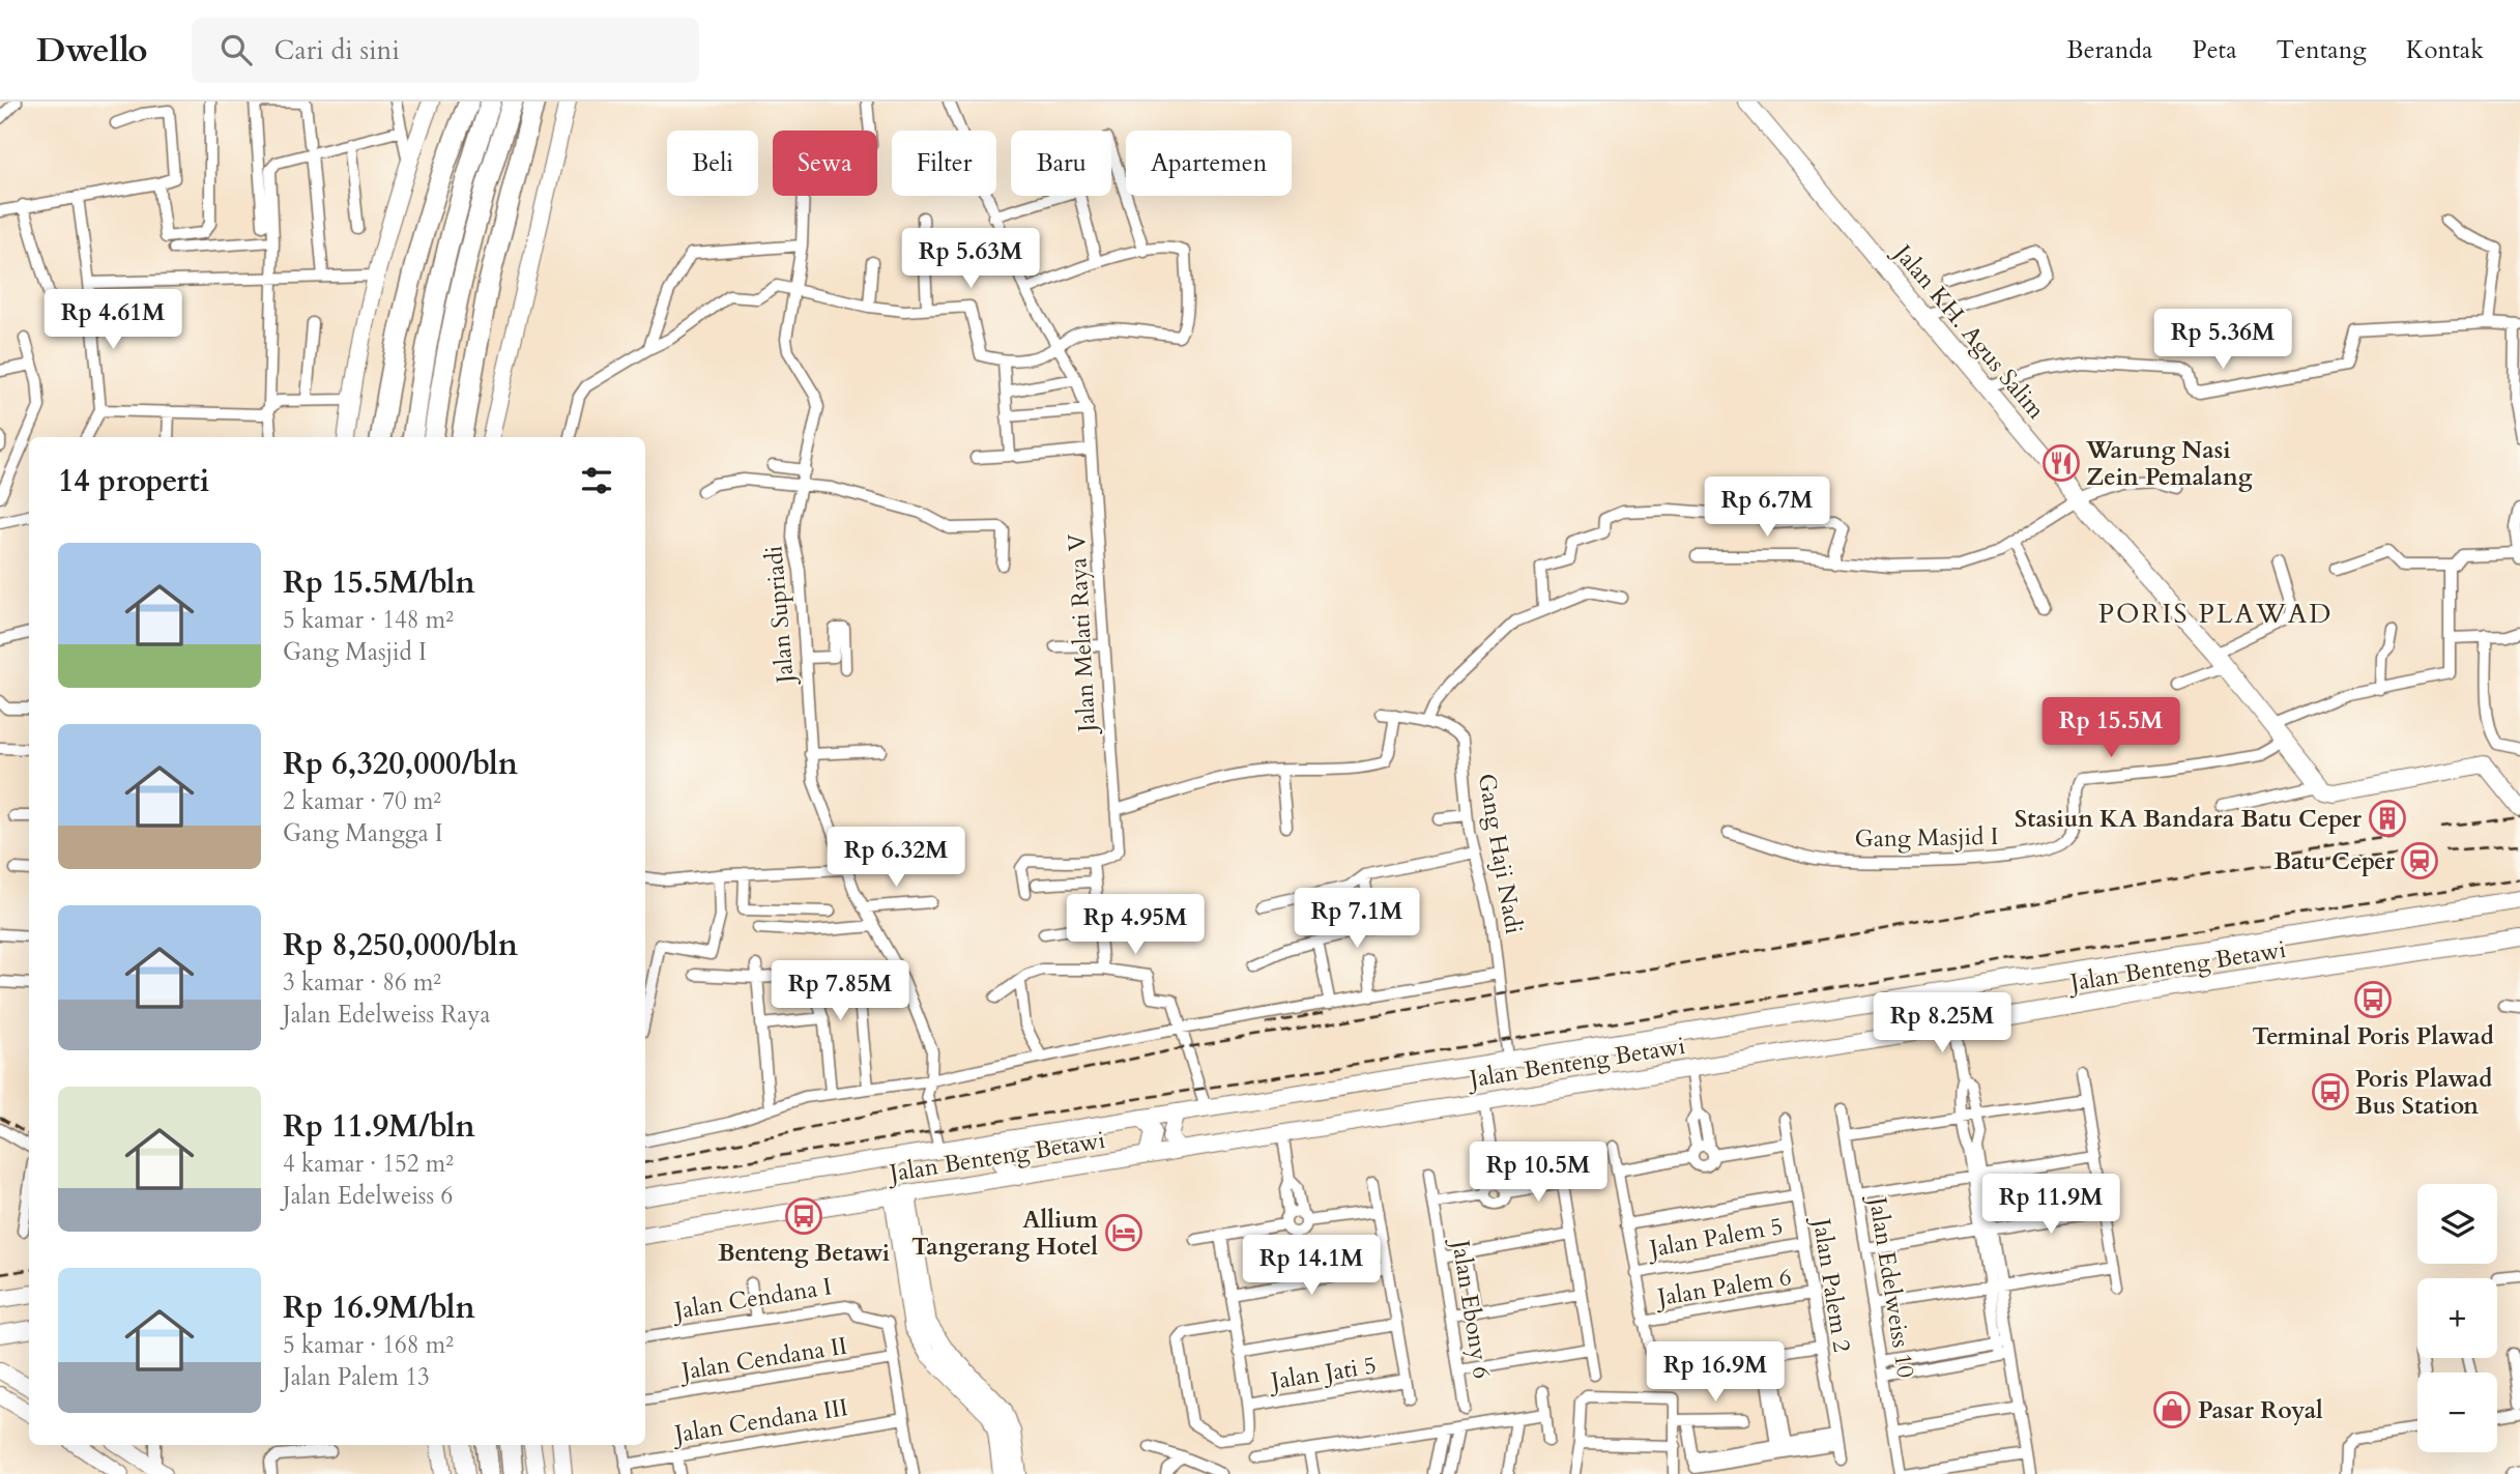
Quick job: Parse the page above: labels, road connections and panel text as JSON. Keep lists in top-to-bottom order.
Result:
{
  "streets": {
    "main road": ["Jalan KH. Agus Salim", "Jalan Benteng Betawi"],
    "street": [
      "Jalan Supriadi",
      "Jalan Melati Raya V",
      "Gang Masjid I",
      "Gang Haji Nadi",
      "Jalan Palem 5",
      "Jalan Palem 2",
      "Jalan Palem 6",
      "Jalan Edelweiss 10",
      "Jalan Cendana I",
      "Jalan Ebony 6",
      "Jalan Cendana II",
      "Jalan Jati 5",
      "Jalan Cendana III"
    ]
  },
  "crossings": [
    ["Jalan KH. Agus Salim", "Gang Masjid I"],
    ["Jalan Supriadi", "Jalan Benteng Betawi"],
    ["Gang Haji Nadi", "Jalan Benteng Betawi"],
    ["Jalan Palem 5", "Jalan Palem 2"],
    ["Jalan Palem 2", "Jalan Palem 6"],
    ["Jalan Cendana I", "Jalan Cendana II"]
  ],
  "districts": ["PORIS PLAWAD"],
  "places": {
    "restaurant": ["Warung Nasi Zein Pemalang"],
    "building": ["Stasiun KA Bandara Batu Ceper"],
    "station": ["Batu Ceper"],
    "bus stop": ["Terminal Poris Plawad", "Poris Plawad Bus Station", "Benteng Betawi"],
    "hotel": ["Allium Tangerang Hotel"],
    "shop": ["Pasar Royal"]
  },
  "page": {
    "header": "Dwello",
    "search": "Cari di sini",
    "nav": [
      "Beranda",
      "Peta",
      "Tentang",
      "Kontak"
    ],
    "chip": [
      "Beli",
      "Sewa",
      "Filter",
      "Baru",
      "Apartemen"
    ],
    "price": [
      "Rp 5.63M",
      "Rp 4.61M",
      "Rp 5.36M",
      "Rp 6.7M",
      "Rp 15.5M",
      "Rp 6.32M",
      "Rp 7.1M",
      "Rp 4.95M",
      "Rp 7.85M",
      "Rp 8.25M",
      "Rp 10.5M",
      "Rp 11.9M",
      "Rp 14.1M",
      "Rp 16.9M"
    ],
    "heading": "14 properti",
    "list": [
      {
        "name": "Rp 15.5M/bln",
        "note": "5 kamar · 148 m² · Gang Masjid I"
      },
      {
        "name": "Rp 6,320,000/bln",
        "note": "2 kamar · 70 m² · Gang Mangga I"
      },
      {
        "name": "Rp 8,250,000/bln",
        "note": "3 kamar · 86 m² · Jalan Edelweiss Raya"
      },
      {
        "name": "Rp 11.9M/bln",
        "note": "4 kamar · 152 m² · Jalan Edelweiss 6"
      },
      {
        "name": "Rp 16.9M/bln",
        "note": "5 kamar · 168 m² · Jalan Palem 13"
      }
    ],
    "map_buttons": ["+", "−"]
  }
}
